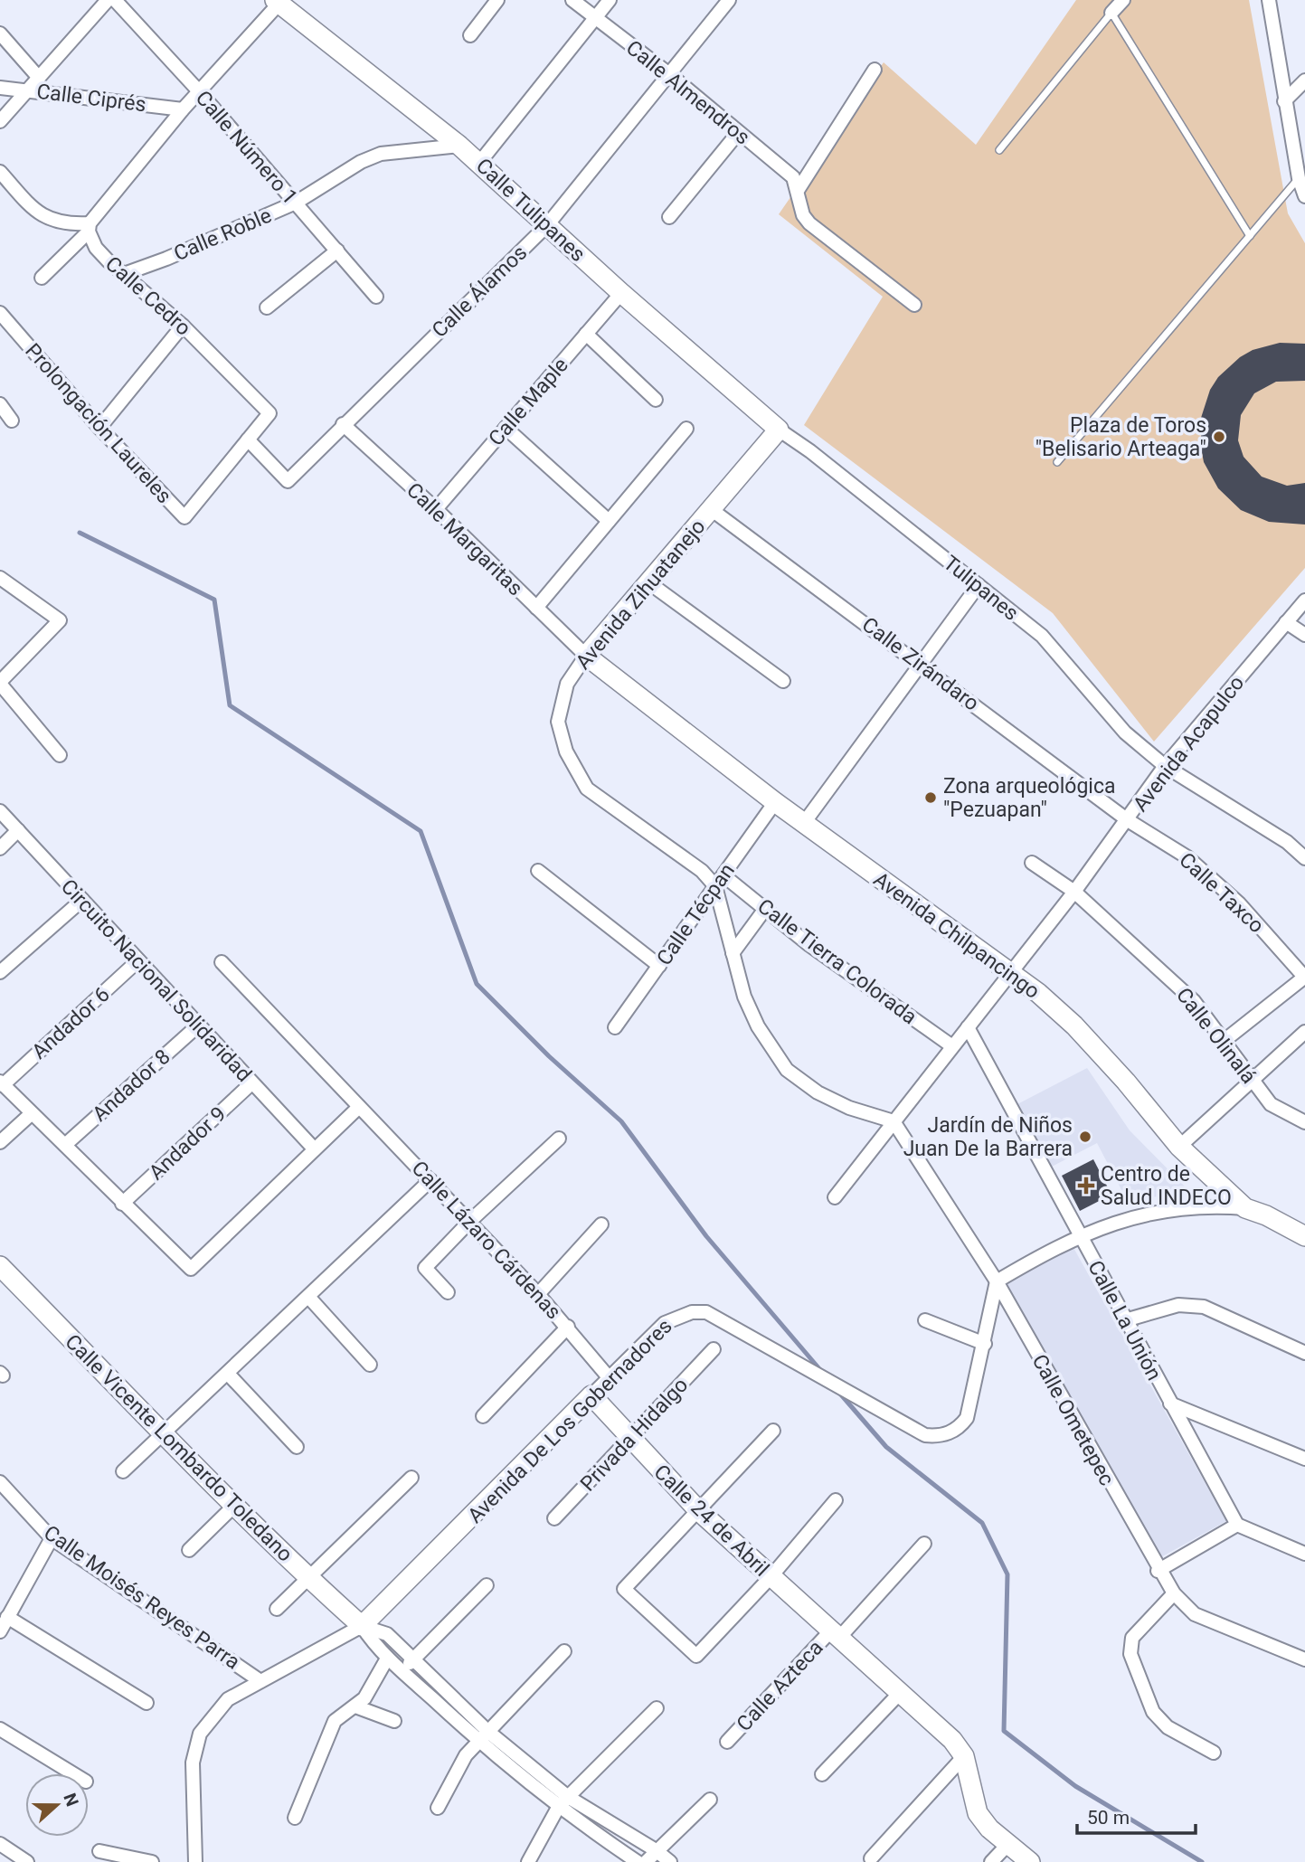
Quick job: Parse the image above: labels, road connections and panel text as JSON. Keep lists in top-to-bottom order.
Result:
{
  "streets": {
    "street": [
      "Calle Almendros",
      "Calle Ciprés",
      "Calle Número 1",
      "Calle Tulipanes",
      "Calle Roble",
      "Calle Álamos",
      "Calle Cedro",
      "Calle Maple",
      "Prolongación Laureles",
      "Calle Margaritas",
      "Tulipanes",
      "Avenida Zihuatanejo",
      "Calle Zirándaro",
      "Avenida Acapulco",
      "Calle Taxco",
      "Calle Técpan",
      "Avenida Chilpancingo",
      "Calle Tierra Colorada",
      "Circuito Nacional Solidaridad",
      "Andador 6",
      "Calle Olinalá",
      "Andador 8",
      "Andador 9",
      "Calle Lázaro Cárdenas",
      "Calle La Unión",
      "Calle Ometepec",
      "Avenida De Los Gobernadores",
      "Privada Hidalgo",
      "Calle Vicente Lombardo Toledano",
      "Calle 24 de Abril",
      "Calle Moisés Reyes Parra",
      "Calle Azteca"
    ]
  },
  "crossings": [
    ["Calle Almendros", "Calle Álamos"],
    ["Calle Número 1", "Calle Roble"],
    ["Calle Tulipanes", "Calle Roble"],
    ["Calle Tulipanes", "Calle Álamos"],
    ["Calle Tulipanes", "Calle Maple"],
    ["Calle Tulipanes", "Tulipanes"],
    ["Calle Tulipanes", "Avenida Zihuatanejo"],
    ["Calle Roble", "Calle Cedro"],
    ["Calle Álamos", "Prolongación Laureles"],
    ["Calle Álamos", "Calle Margaritas"],
    ["Calle Cedro", "Prolongación Laureles"],
    ["Calle Maple", "Calle Margaritas"],
    ["Calle Margaritas", "Avenida Zihuatanejo"],
    ["Calle Margaritas", "Avenida Chilpancingo"],
    ["Tulipanes", "Avenida Zihuatanejo"],
    ["Tulipanes", "Avenida Acapulco"],
    ["Avenida Zihuatanejo", "Calle Zirándaro"],
    ["Avenida Zihuatanejo", "Calle Técpan"],
    ["Avenida Zihuatanejo", "Avenida Chilpancingo"],
    ["Avenida Zihuatanejo", "Calle Tierra Colorada"],
    ["Calle Zirándaro", "Avenida Acapulco"],
    ["Calle Zirándaro", "Calle Taxco"],
    ["Avenida Acapulco", "Calle Taxco"],
    ["Avenida Acapulco", "Avenida Chilpancingo"],
    ["Avenida Acapulco", "Calle Tierra Colorada"],
    ["Avenida Acapulco", "Calle Olinalá"],
    ["Avenida Acapulco", "Calle La Unión"],
    ["Avenida Acapulco", "Calle Ometepec"],
    ["Calle Técpan", "Avenida Chilpancingo"],
    ["Calle Técpan", "Calle Tierra Colorada"],
    ["Circuito Nacional Solidaridad", "Andador 6"],
    ["Circuito Nacional Solidaridad", "Andador 8"],
    ["Circuito Nacional Solidaridad", "Andador 9"],
    ["Calle Lázaro Cárdenas", "Avenida De Los Gobernadores"],
    ["Calle Ometepec", "Avenida De Los Gobernadores"],
    ["Avenida De Los Gobernadores", "Calle Vicente Lombardo Toledano"],
    ["Avenida De Los Gobernadores", "Calle 24 de Abril"],
    ["Avenida De Los Gobernadores", "Calle Moisés Reyes Parra"],
    ["Privada Hidalgo", "Calle 24 de Abril"],
    ["Calle 24 de Abril", "Calle Azteca"]
  ],
  "places": {
    "other": ["Plaza de Toros \"Belisario Arteaga\"", "Zona arqueológica \"Pezuapan\"", "Jardín de Niños Juan De la Barrera"],
    "health": ["Centro de Salud INDECO"]
  },
  "scale_bar": "50 m",
  "north": "right"
}
